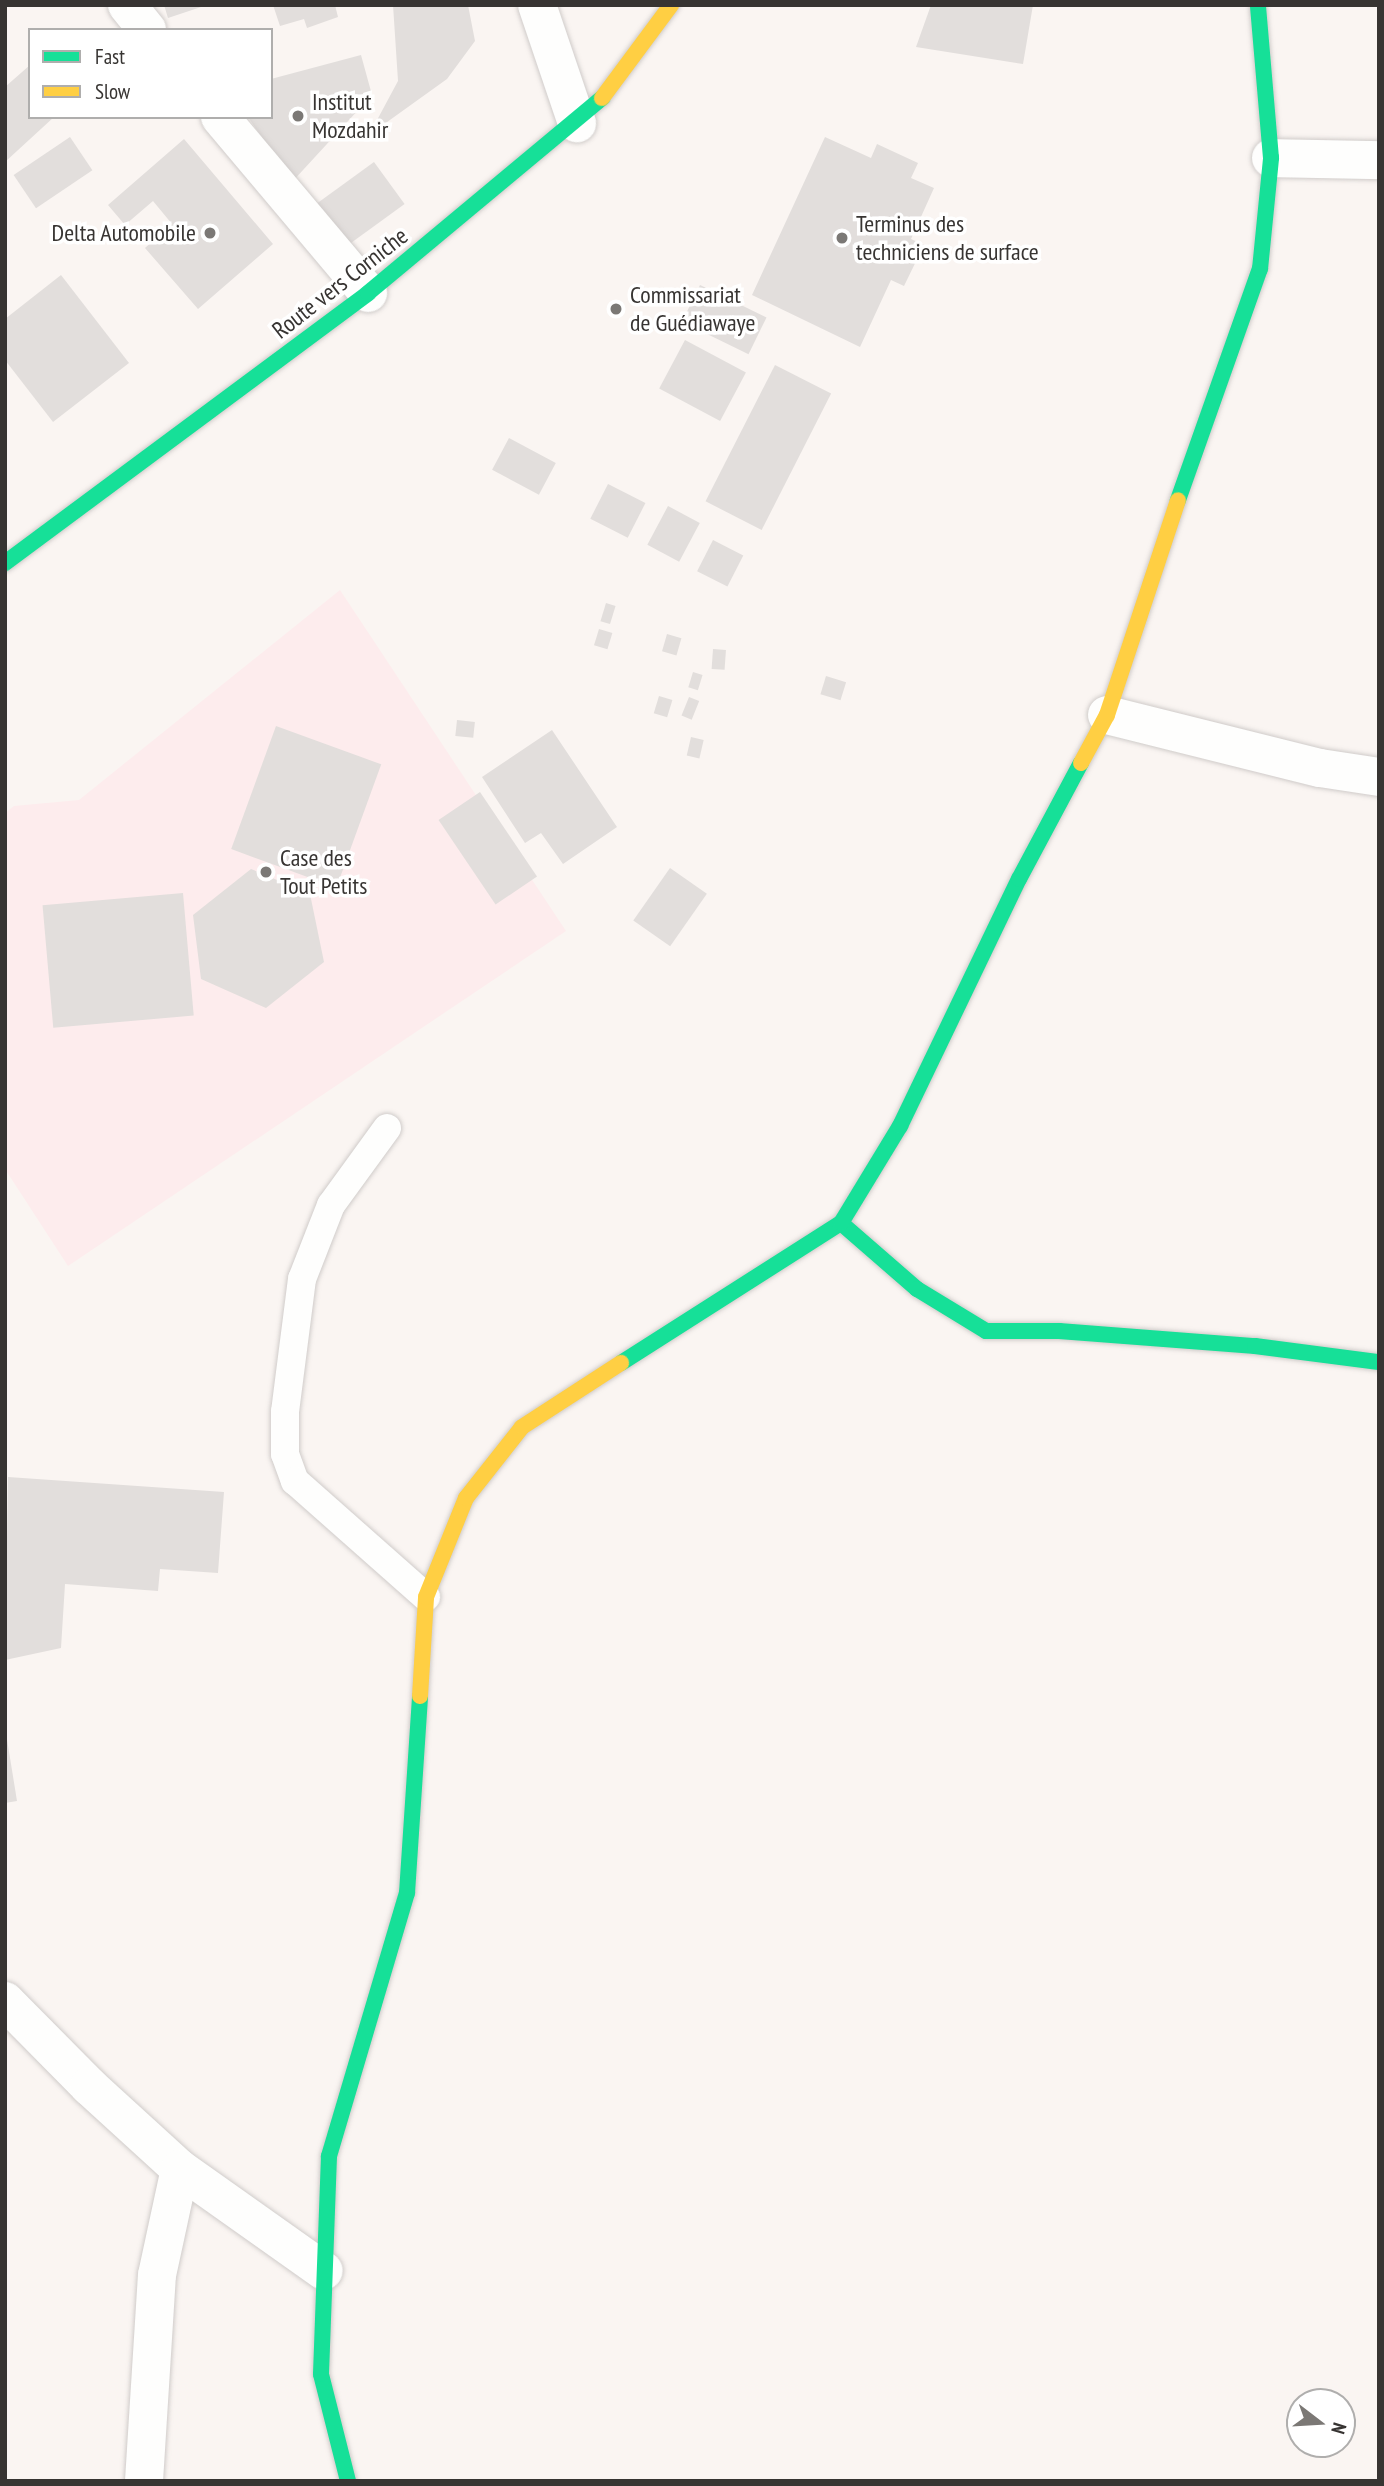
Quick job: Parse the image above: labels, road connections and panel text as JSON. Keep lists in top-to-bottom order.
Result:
{
  "streets": {
    "street": ["Route vers Corniche"]
  },
  "places": [
    "Institut Mozdahir",
    "Delta Automobile",
    "Terminus des techniciens de surface",
    "Commissariat de Guédiawaye",
    "Case des Tout Petits"
  ],
  "legend": ["Fast", "Slow"],
  "north": "right"
}
